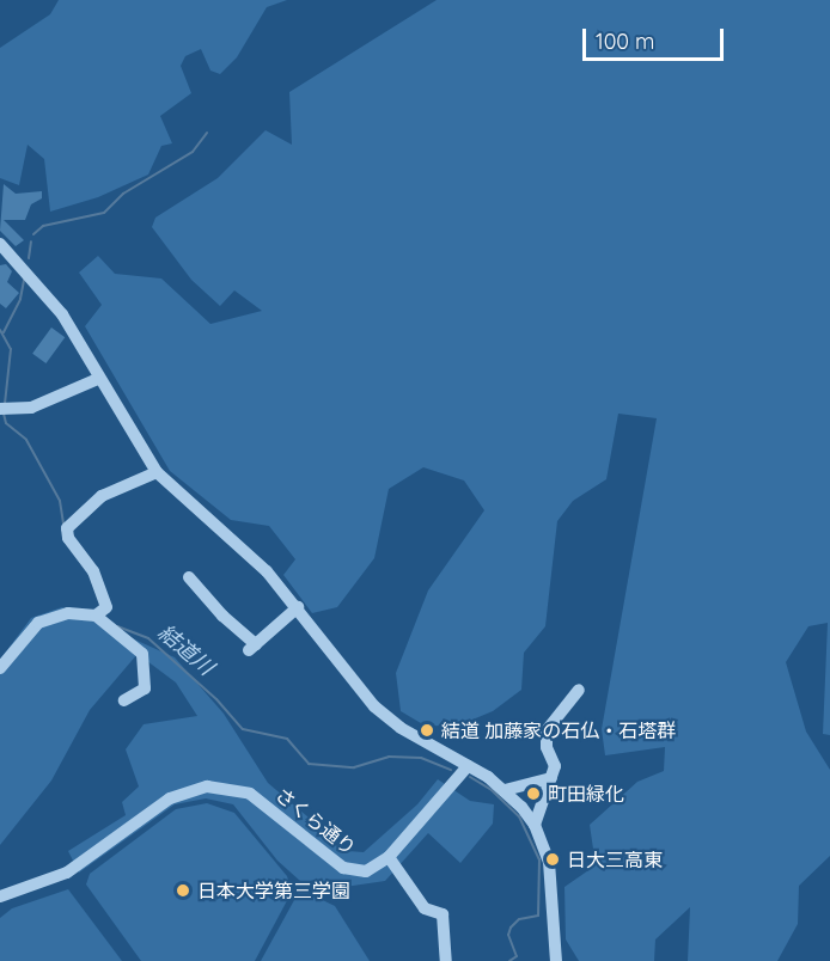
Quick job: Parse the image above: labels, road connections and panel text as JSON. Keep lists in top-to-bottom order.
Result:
{
  "streets": {
    "street": ["さくら通り"]
  },
  "water": ["結道川"],
  "places": [
    "結道 加藤家の石仏・石塔群",
    "町田緑化",
    "日大三高東",
    "日本大学第三学園"
  ],
  "scale_bar": "100 m"
}
